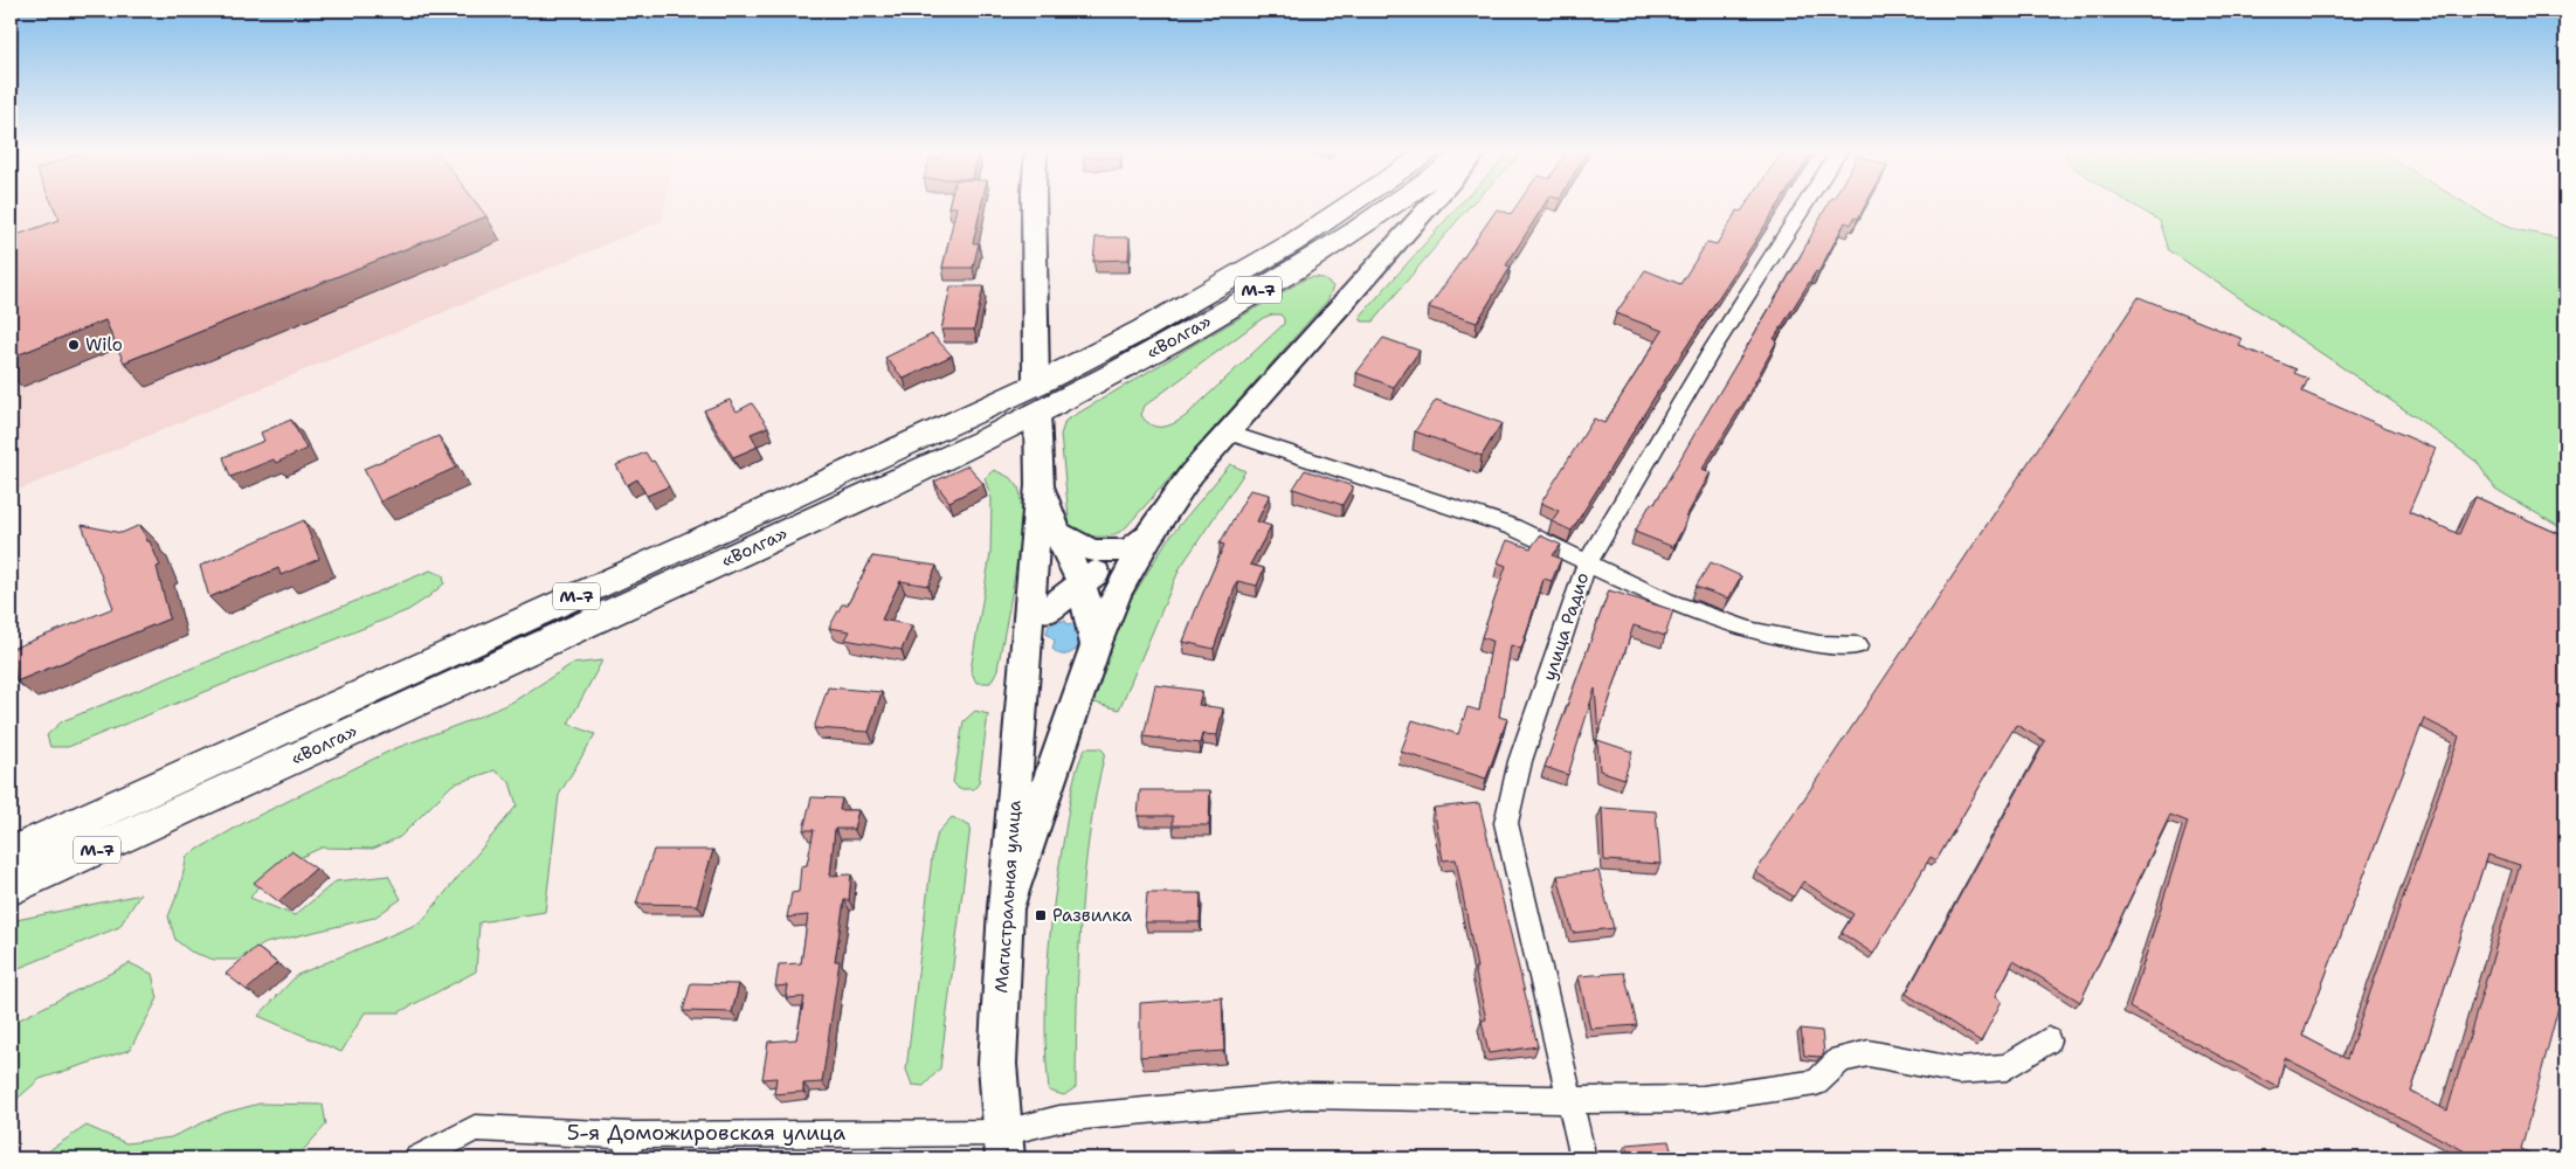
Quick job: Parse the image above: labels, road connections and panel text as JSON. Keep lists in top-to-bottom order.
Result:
{
  "streets": {
    "highway": ["М-7", "«Волга»"],
    "main road": ["Магистральная улица"],
    "street": ["улица Радио", "5-я Доможировская улица"]
  },
  "crossings": [
    ["улица Радио", "5-я Доможировская улица"],
    ["Магистральная улица", "5-я Доможировская улица"]
  ],
  "places": {
    "other": ["Wilo"],
    "transit": ["Развилка"]
  }
}
